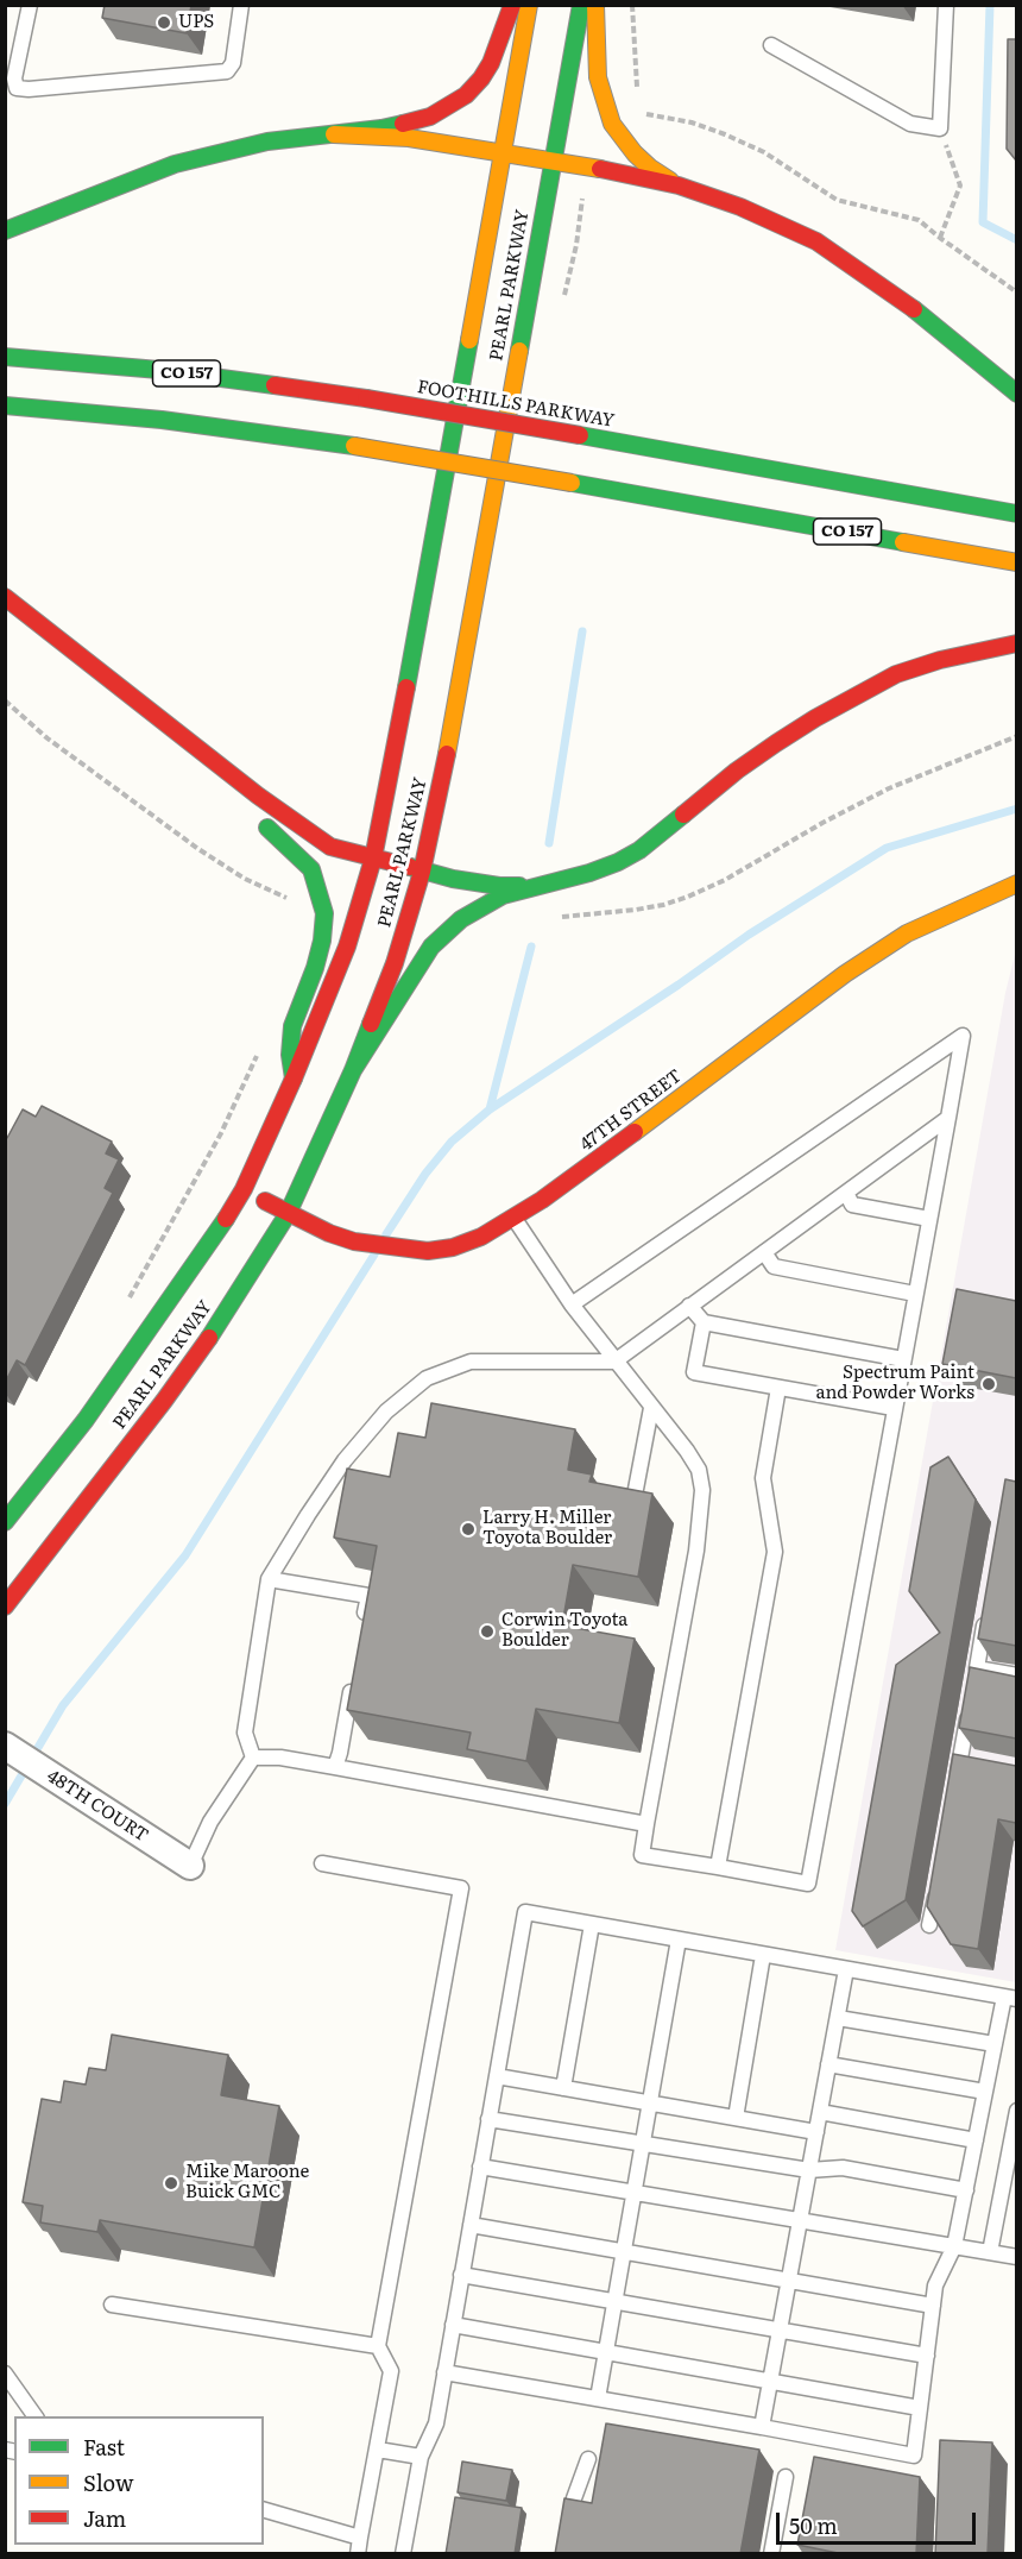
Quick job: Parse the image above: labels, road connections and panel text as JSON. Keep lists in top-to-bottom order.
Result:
{
  "streets": {
    "main road": [
      "PEARL PARKWAY",
      "CO 157",
      "FOOTHILLS PARKWAY",
      "47TH STREET"
    ],
    "street": ["48TH COURT"]
  },
  "crossings": [
    ["PEARL PARKWAY", "47TH STREET"]
  ],
  "places": [
    "UPS",
    "Spectrum Paint and Powder Works",
    "Larry H. Miller Toyota Boulder",
    "Corwin Toyota Boulder",
    "Mike Maroone Buick GMC"
  ],
  "legend": ["Fast", "Slow", "Jam"],
  "scale_bar": "50 m"
}
